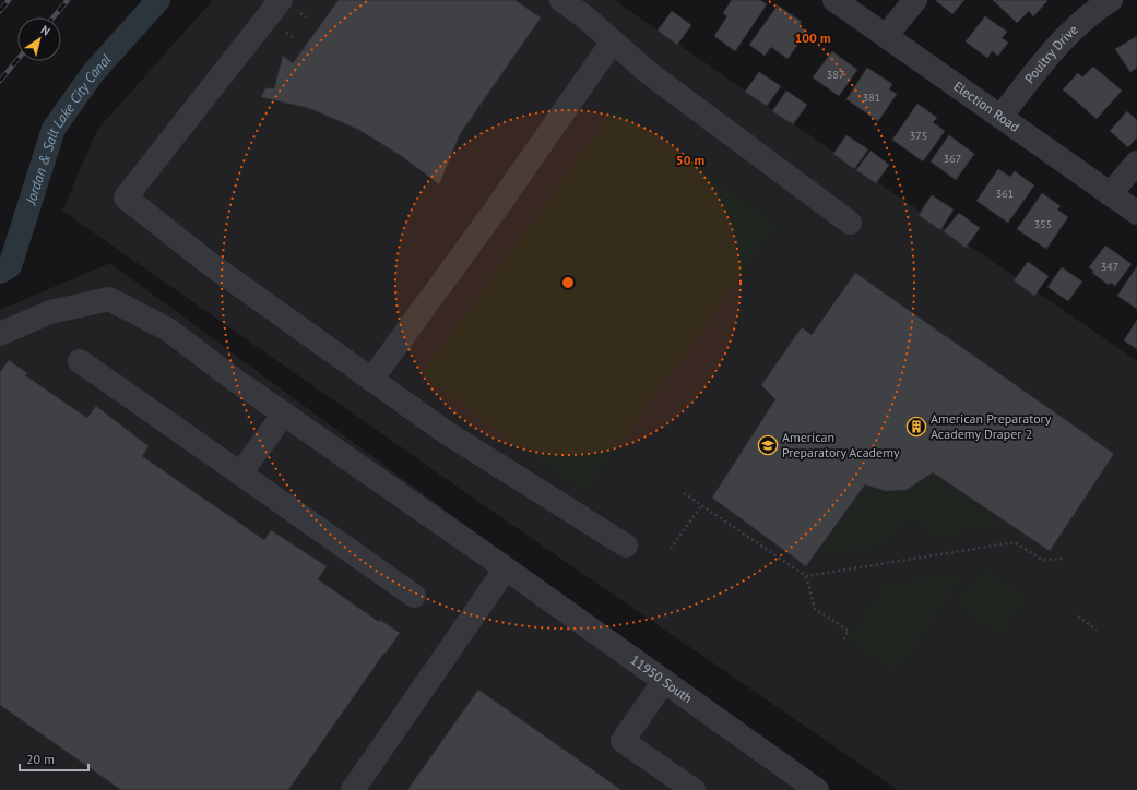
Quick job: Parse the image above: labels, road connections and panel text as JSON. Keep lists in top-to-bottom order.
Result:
{
  "streets": {
    "street": ["Poultry Drive", "Election Road", "11950 South"]
  },
  "crossings": [
    ["Poultry Drive", "Election Road"]
  ],
  "water": ["Jordan & Salt Lake City Canal"],
  "places": {
    "building": ["American Preparatory Academy Draper 2"],
    "school or university": ["American Preparatory Academy"]
  },
  "house_numbers": [
    "387",
    "381",
    "375",
    "367",
    "361",
    "355",
    "347"
  ],
  "scale_bar": "20 m",
  "north": "top right",
  "rings": ["100 m", "50 m"]
}
